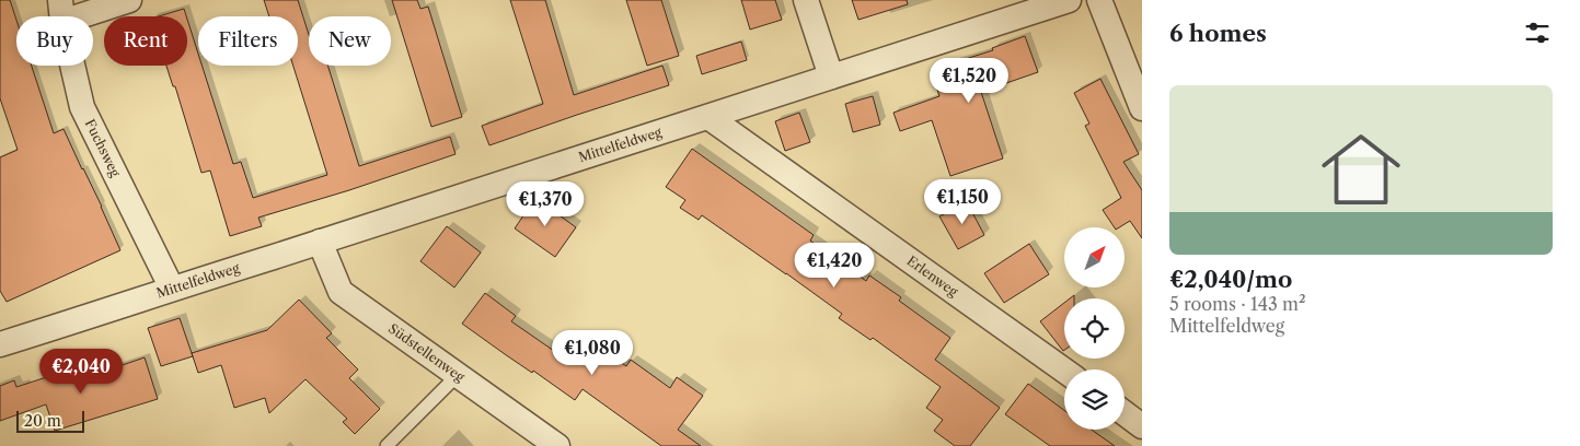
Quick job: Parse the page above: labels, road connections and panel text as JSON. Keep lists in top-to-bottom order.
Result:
{
  "streets": {
    "street": [
      "Mittelfeldweg",
      "Fuchsweg",
      "Erlenweg",
      "Südstellenweg"
    ]
  },
  "crossings": [
    ["Mittelfeldweg", "Fuchsweg"],
    ["Mittelfeldweg", "Erlenweg"],
    ["Mittelfeldweg", "Südstellenweg"]
  ],
  "scale_bar": "20 m",
  "north": "top right",
  "page": {
    "heading": "6 homes",
    "chip": [
      "Buy",
      "Rent",
      "Filters",
      "New"
    ],
    "price": [
      "€1,520",
      "€1,150",
      "€1,370",
      "€1,420",
      "€1,080",
      "€2,040"
    ],
    "list": [
      {
        "name": "€2,040/mo",
        "note": "5 rooms · 143 m² · Mittelfeldweg"
      }
    ],
    "scale": "20 m"
  }
}
